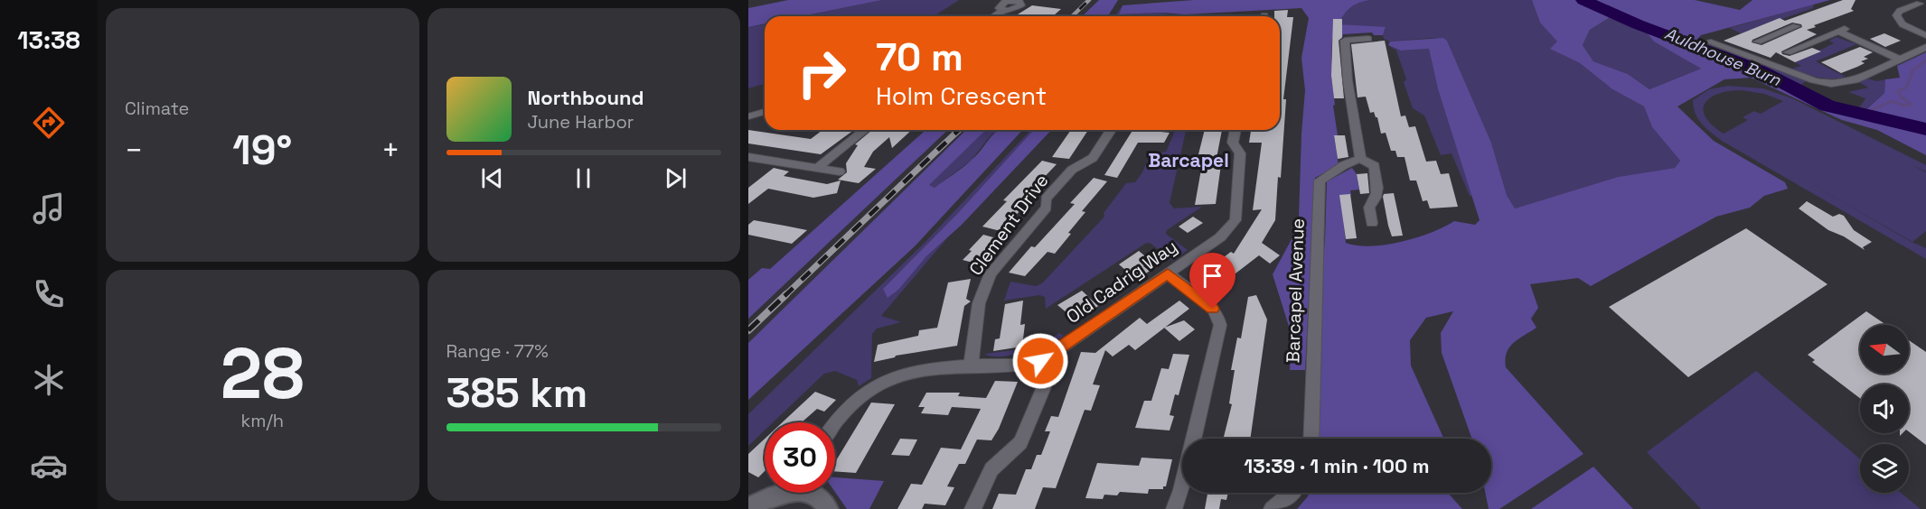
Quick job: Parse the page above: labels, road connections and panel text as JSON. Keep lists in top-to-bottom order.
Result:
{
  "streets": {
    "street": ["Clement Drive", "Old Cadrig Way", "Barcapel Avenue"]
  },
  "crossings": [
    ["Clement Drive", "Old Cadrig Way"]
  ],
  "districts": ["Barcapel"],
  "water": ["Auldhouse Burn"],
  "north": "left",
  "page": {
    "tabs": "13:38",
    "tile": [
      "Climate",
      ["28", "km/h"],
      ["Range · 77%", "385 km"]
    ],
    "turn": ["70 m", "Holm Crescent"],
    "song": ["Northbound", "June Harbor"],
    "heat": ["−", "19°", "+"],
    "limit": "30",
    "trip": "13:39 · 1 min · 100 m"
  }
}
